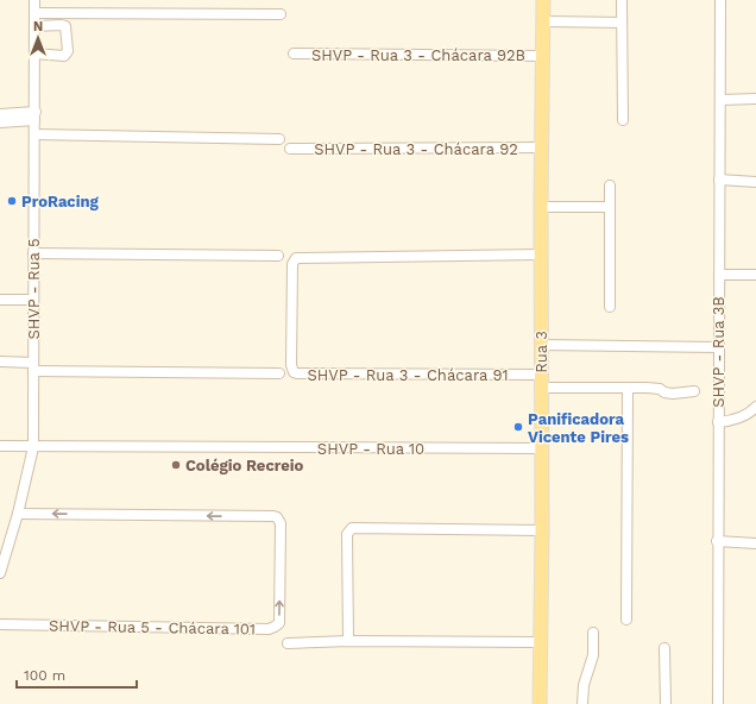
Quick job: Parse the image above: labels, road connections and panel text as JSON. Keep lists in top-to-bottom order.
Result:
{
  "streets": {
    "main road": ["Rua 3"],
    "street": [
      "SHVP - Rua 3 - Chácara 92B",
      "SHVP - Rua 3 - Chácara 92",
      "SHVP - Rua 5",
      "SHVP - Rua 3B",
      "SHVP - Rua 3 - Chácara 91",
      "SHVP - Rua 10",
      "SHVP - Rua 5 - Chácara 101"
    ]
  },
  "crossings": [
    ["SHVP - Rua 3 - Chácara 92B", "Rua 3"],
    ["SHVP - Rua 3 - Chácara 92", "Rua 3"],
    ["SHVP - Rua 5", "SHVP - Rua 10"],
    ["SHVP - Rua 5", "SHVP - Rua 5 - Chácara 101"],
    ["Rua 3", "SHVP - Rua 3 - Chácara 91"],
    ["Rua 3", "SHVP - Rua 10"]
  ],
  "places": ["ProRacing", "Panificadora Vicente Pires", "Colégio Recreio"],
  "scale_bar": "100 m",
  "north": "top"
}
